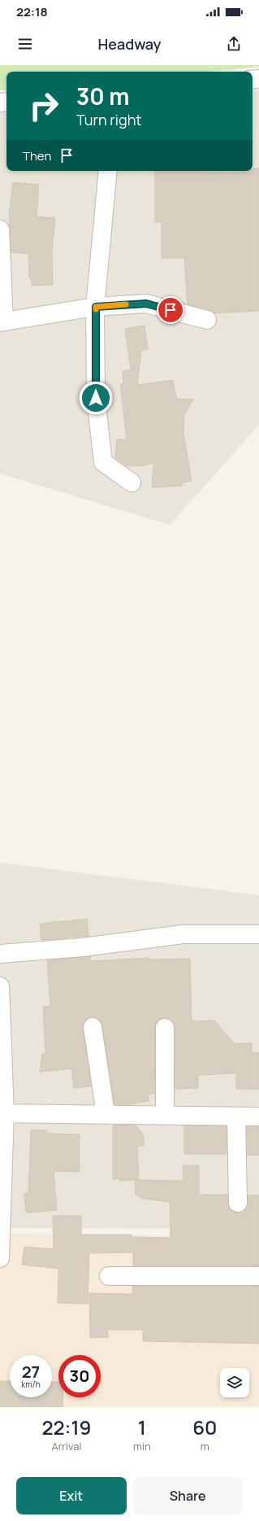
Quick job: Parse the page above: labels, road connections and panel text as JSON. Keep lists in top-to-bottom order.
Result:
{
  "page": {
    "status": "22:18",
    "header": "Headway",
    "turn": ["30 m", "Turn right"],
    "then": "Then",
    "speed": "27 km/h",
    "limit": "30",
    "eta": [
      "22:19",
      "Arrival",
      "1",
      "min",
      "60",
      "m"
    ],
    "buttons": ["Exit", "Share"]
  }
}
